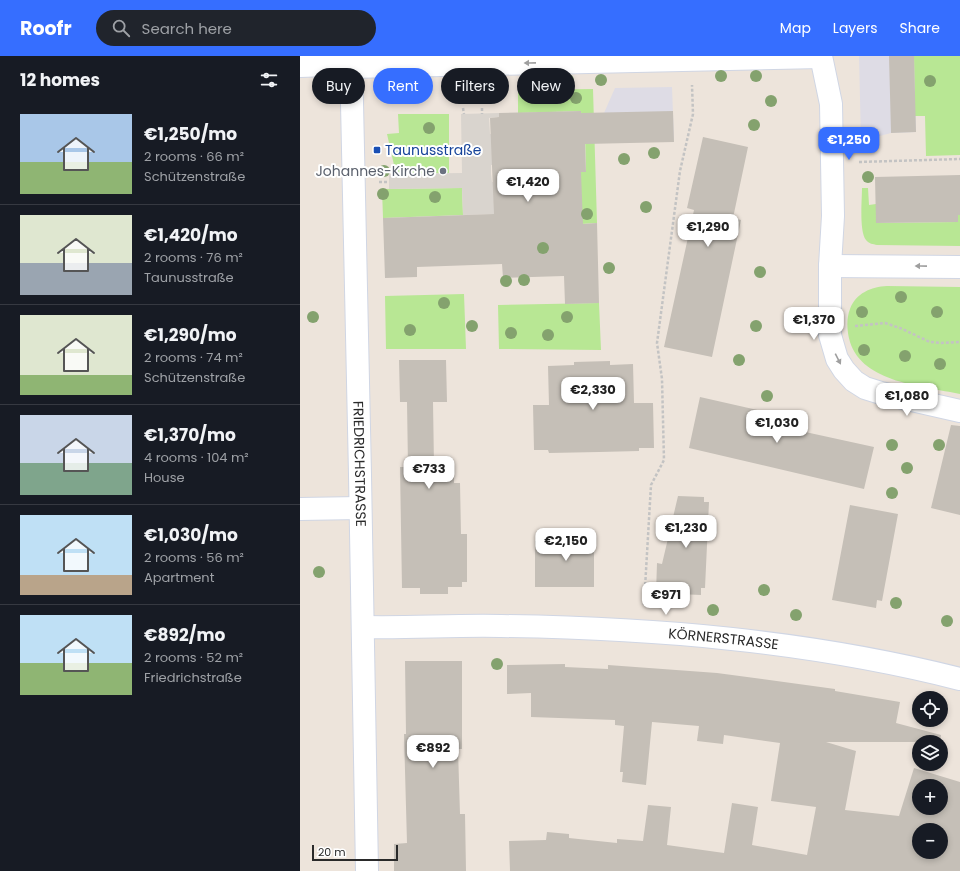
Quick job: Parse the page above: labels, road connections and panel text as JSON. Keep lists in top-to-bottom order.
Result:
{
  "streets": {
    "street": ["FRIEDRICHSTRASSE", "KÖRNERSTRASSE"]
  },
  "crossings": [
    ["FRIEDRICHSTRASSE", "KÖRNERSTRASSE"]
  ],
  "places": {
    "transit": ["Taunusstraße"],
    "other": ["Johannes-Kirche"]
  },
  "scale_bar": "20 m",
  "page": {
    "header": "Roofr",
    "search": "Search here",
    "nav": ["Map", "Layers", "Share"],
    "heading": "12 homes",
    "chip": [
      "Buy",
      "Rent",
      "Filters",
      "New"
    ],
    "list": [
      {
        "name": "€1,250/mo",
        "note": "2 rooms · 66 m² · Schützenstraße"
      },
      {
        "name": "€1,420/mo",
        "note": "2 rooms · 76 m² · Taunusstraße"
      },
      {
        "name": "€1,290/mo",
        "note": "2 rooms · 74 m² · Schützenstraße"
      },
      {
        "name": "€1,370/mo",
        "note": "4 rooms · 104 m² · House"
      },
      {
        "name": "€1,030/mo",
        "note": "2 rooms · 56 m² · Apartment"
      },
      {
        "name": "€892/mo",
        "note": "2 rooms · 52 m² · Friedrichstraße"
      }
    ],
    "price": [
      "€1,250",
      "€1,420",
      "€1,290",
      "€1,370",
      "€2,330",
      "€1,080",
      "€1,030",
      "€733",
      "€1,230",
      "€2,150",
      "€971",
      "€892"
    ],
    "map_buttons": ["+", "−"],
    "scale": "20 m"
  }
}
